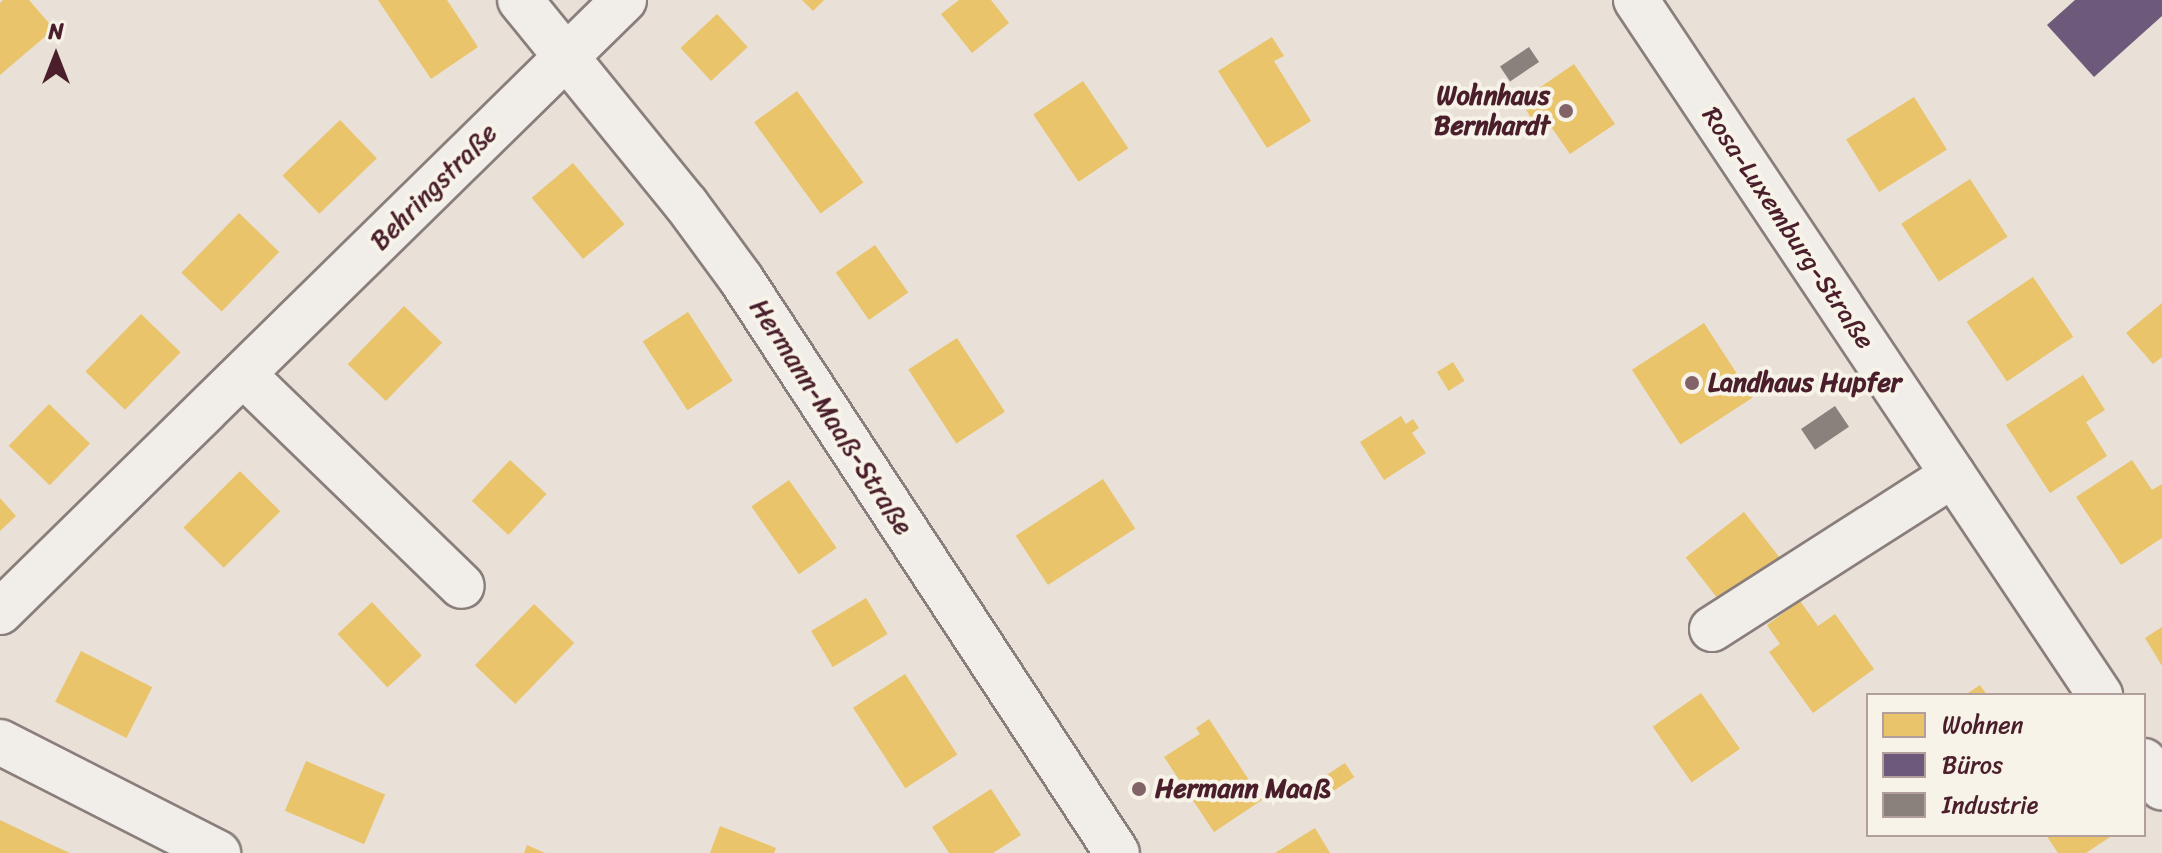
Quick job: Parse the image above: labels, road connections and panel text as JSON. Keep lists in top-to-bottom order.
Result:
{
  "streets": {
    "street": ["Behringstraße", "Rosa-Luxemburg-Straße", "Hermann-Maaß-Straße"]
  },
  "crossings": [
    ["Behringstraße", "Hermann-Maaß-Straße"]
  ],
  "places": ["Wohnhaus Bernhardt", "Landhaus Hupfer", "Hermann Maaß"],
  "legend": ["Wohnen", "Büros", "Industrie"],
  "north": "top"
}
